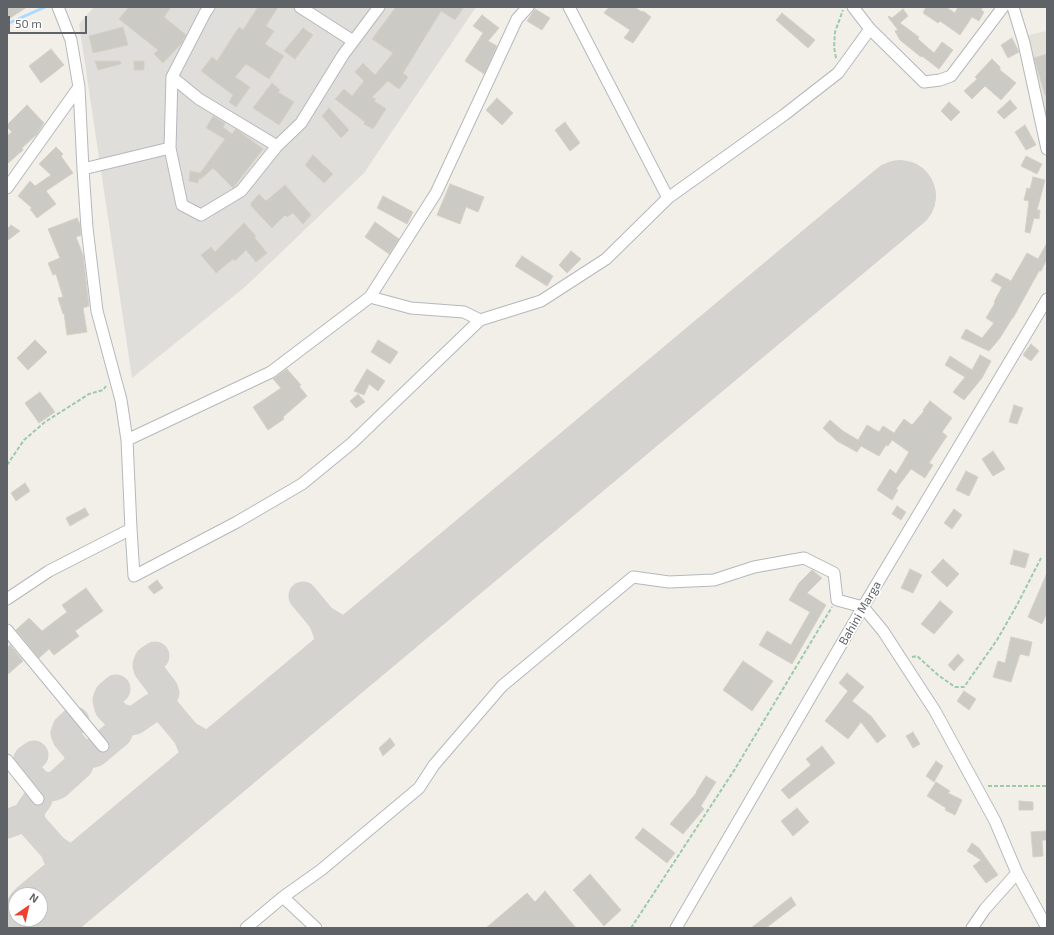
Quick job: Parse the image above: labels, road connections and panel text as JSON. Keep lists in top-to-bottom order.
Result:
{
  "streets": {
    "street": ["Bahini Marga"]
  },
  "scale_bar": "50 m",
  "north": "top right"
}
